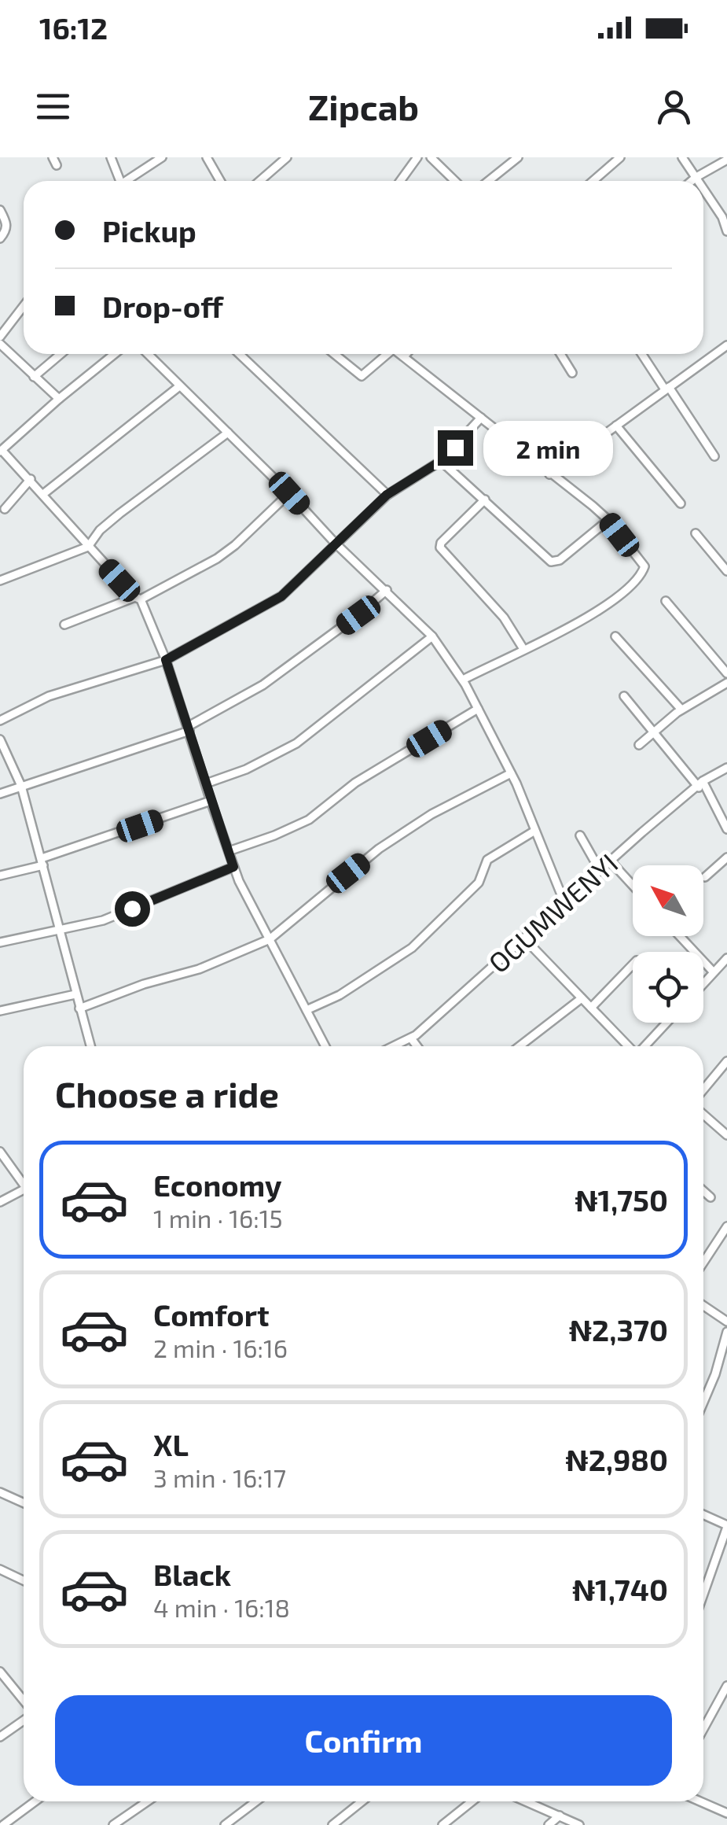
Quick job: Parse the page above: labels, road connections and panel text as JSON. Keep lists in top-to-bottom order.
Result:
{
  "streets": {
    "street": ["OGUMWENYI"]
  },
  "north": "top left",
  "page": {
    "status": "16:12",
    "header": "Zipcab",
    "banner": ["Pickup", "Drop-off"],
    "bubble": "2 min",
    "heading": "Choose a ride",
    "list": [
      {
        "name": "Economy",
        "note": "1 min · 16:15",
        "value": "₦1,750"
      },
      {
        "name": "Comfort",
        "note": "2 min · 16:16",
        "value": "₦2,370"
      },
      {
        "name": "XL",
        "note": "3 min · 16:17",
        "value": "₦2,980"
      },
      {
        "name": "Black",
        "note": "4 min · 16:18",
        "value": "₦1,740"
      }
    ],
    "buttons": "Confirm"
  }
}
